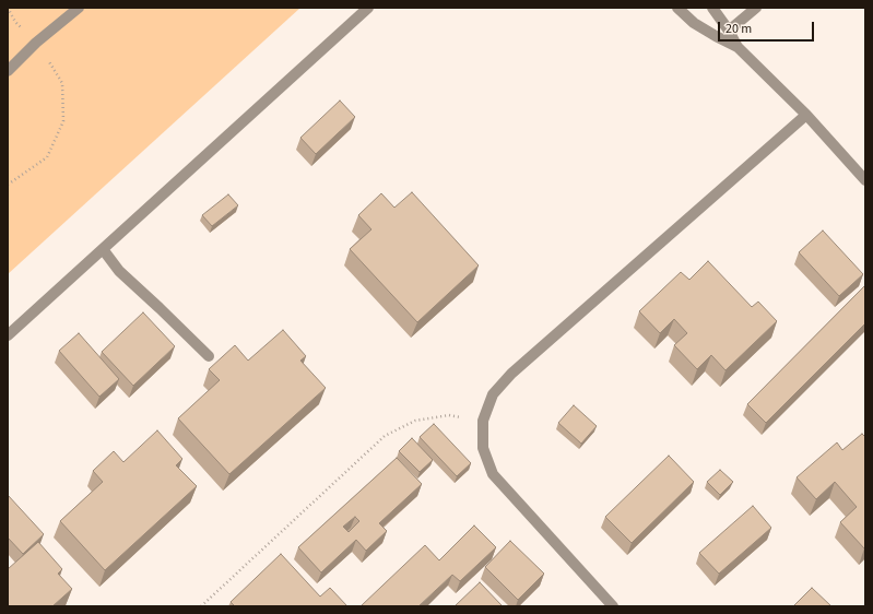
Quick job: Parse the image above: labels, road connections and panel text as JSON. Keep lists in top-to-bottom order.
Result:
{
  "scale_bar": "20 m"
}
